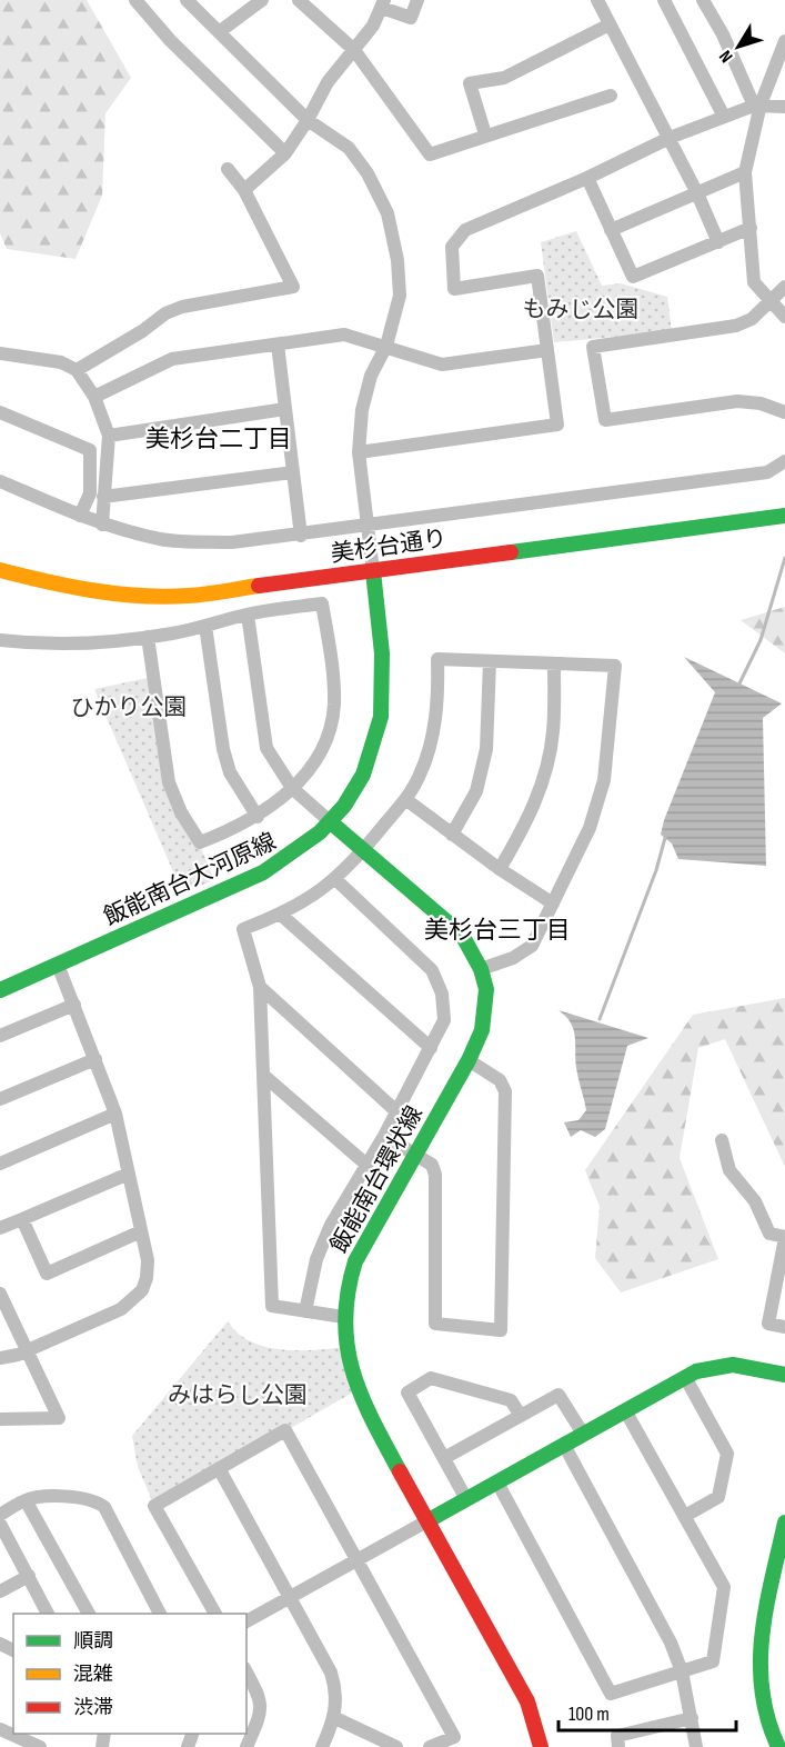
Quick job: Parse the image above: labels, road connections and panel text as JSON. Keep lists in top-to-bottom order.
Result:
{
  "streets": {
    "street": ["美杉台通り", "飯能南台大河原線", "飯能南台環状線"]
  },
  "crossings": [
    ["美杉台通り", "飯能南台大河原線"],
    ["飯能南台大河原線", "飯能南台環状線"]
  ],
  "districts": ["美杉台二丁目", "美杉台三丁目"],
  "parks": ["もみじ公園", "ひかり公園", "みはらし公園"],
  "legend": ["順調", "混雑", "渋滞"],
  "scale_bar": "100 m",
  "north": "bottom left"
}
